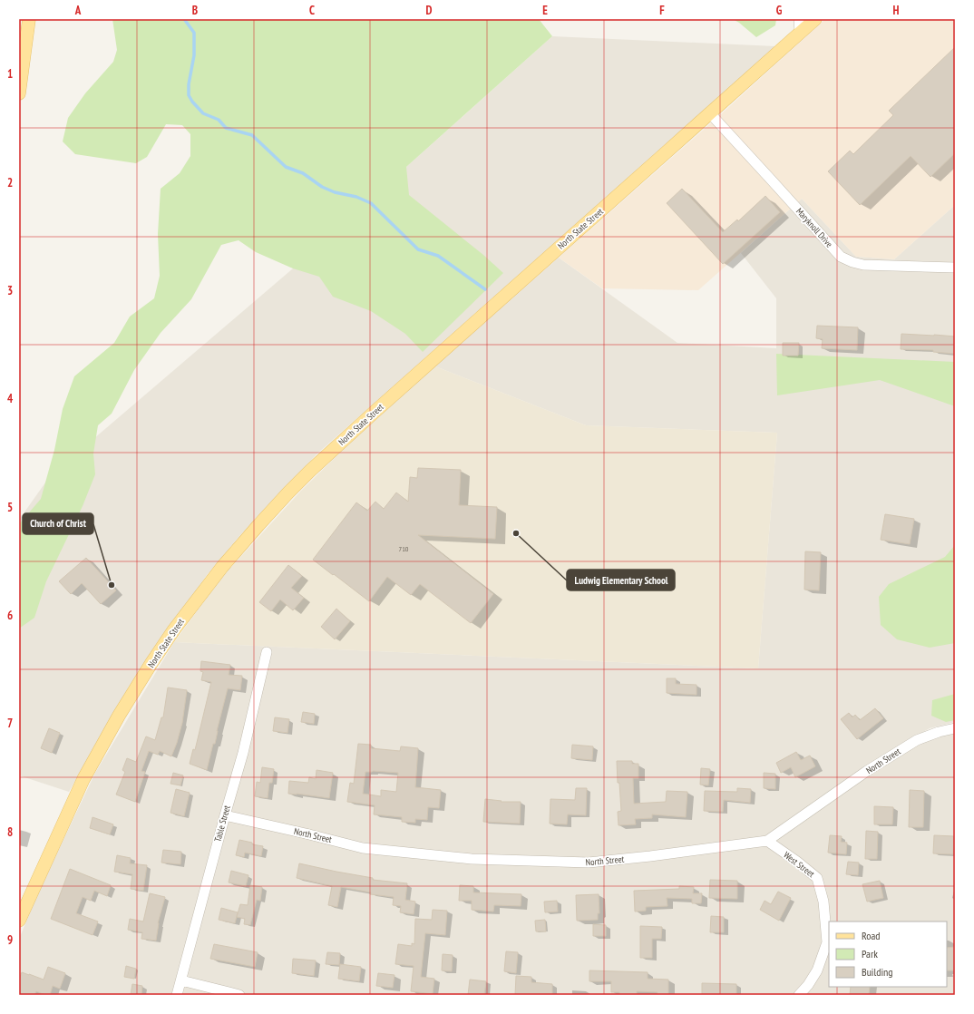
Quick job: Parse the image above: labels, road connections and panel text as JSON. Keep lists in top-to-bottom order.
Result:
{
  "streets": {
    "main road": ["North State Street"],
    "street": [
      "Maryknoll Drive",
      "North Street",
      "Table Street",
      "West Street"
    ]
  },
  "crossings": [
    ["Maryknoll Drive", "North State Street"],
    ["North Street", "Table Street"],
    ["North Street", "West Street"]
  ],
  "places": ["Ludwig Elementary School", "Church of Christ"],
  "house_numbers": ["710"],
  "legend": ["Road", "Park", "Building"],
  "grid": {
    "columns": [
      "A",
      "B",
      "C",
      "D",
      "E",
      "F",
      "G",
      "H"
    ],
    "rows": [
      "1",
      "2",
      "3",
      "4",
      "5",
      "6",
      "7",
      "8",
      "9"
    ]
  }
}
